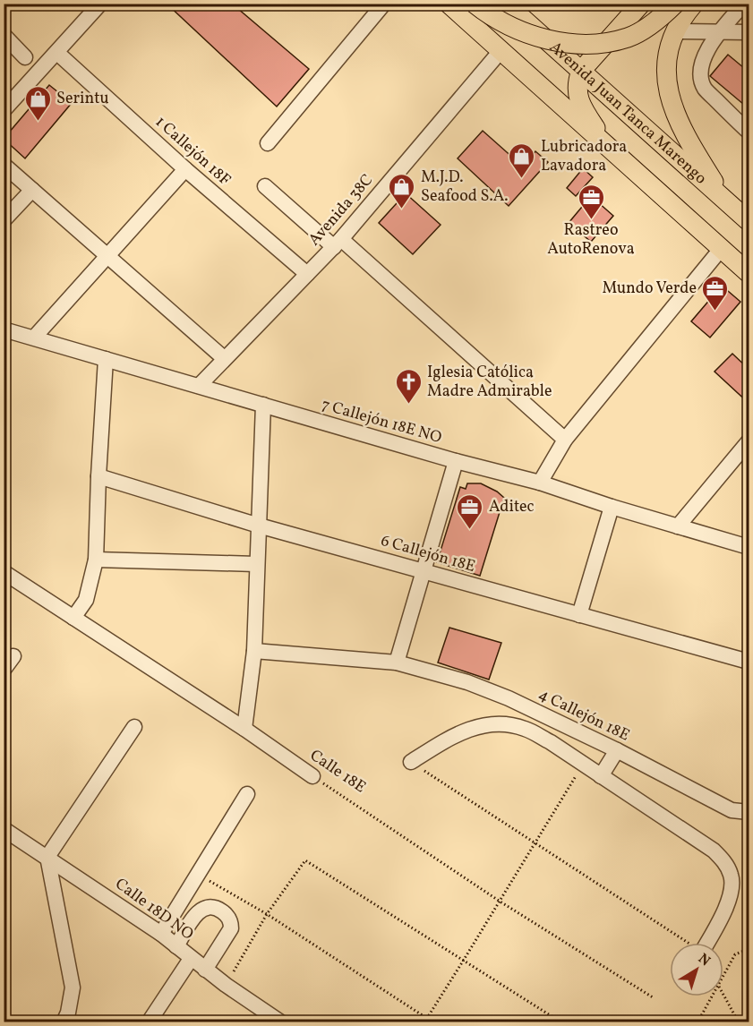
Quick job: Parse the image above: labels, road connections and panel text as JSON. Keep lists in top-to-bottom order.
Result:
{
  "streets": {
    "main road": ["Avenida Juan Tanca Marengo"],
    "street": [
      "1 Callejón 18F",
      "Avenida 38C",
      "7 Callejón 18E NO",
      "6 Callejón 18E",
      "4 Callejón 18E",
      "Calle 18E",
      "Calle 18D NO"
    ]
  },
  "crossings": [
    ["1 Callejón 18F", "Avenida 38C"],
    ["Avenida 38C", "7 Callejón 18E NO"]
  ],
  "places": {
    "shop": ["Serintu", "Lubricadora Lavadora", "M.J.D. Seafood S.A."],
    "office": ["Rastreo AutoRenova", "Mundo Verde", "Aditec"],
    "church": ["Iglesia Católica Madre Admirable"]
  },
  "north": "top right"
}
